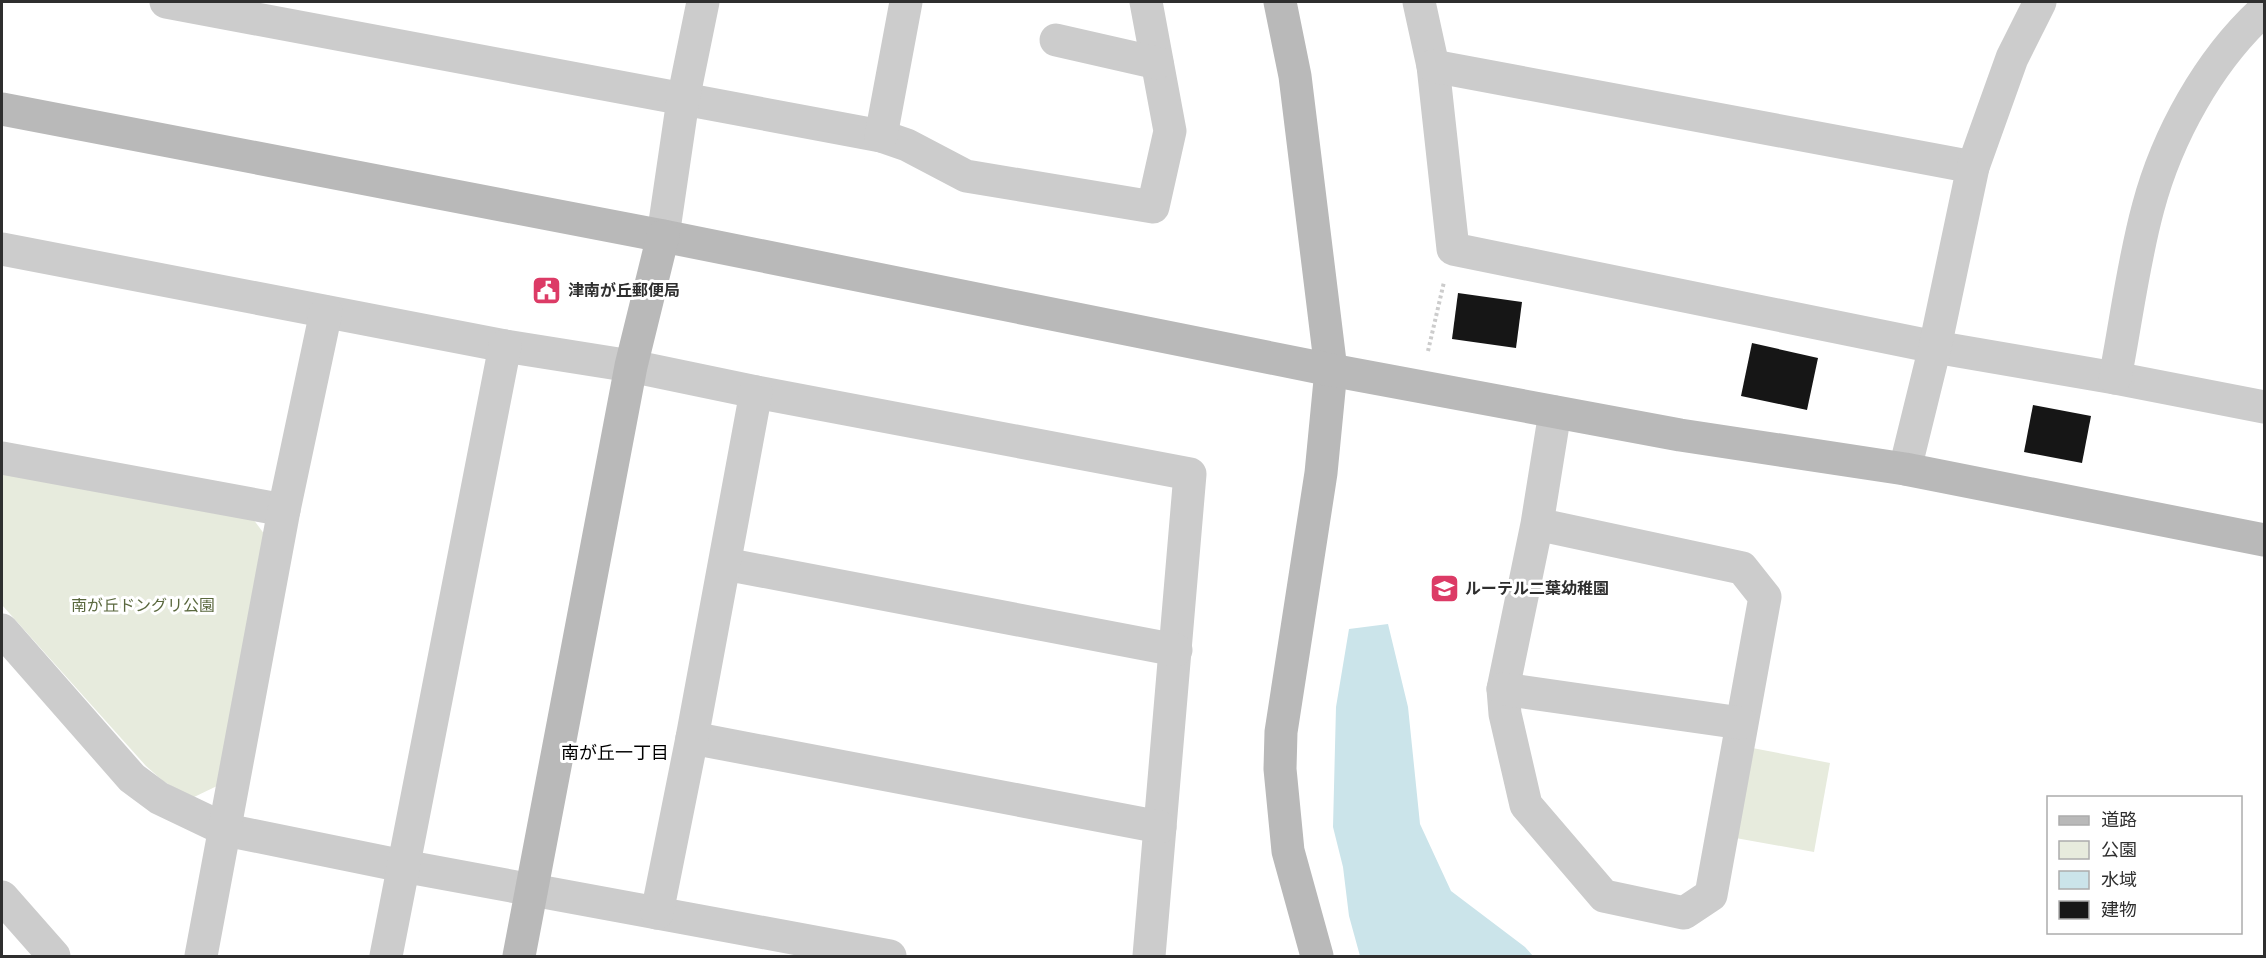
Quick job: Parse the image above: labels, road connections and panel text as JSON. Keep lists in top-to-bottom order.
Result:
{
  "districts": ["南が丘一丁目"],
  "parks": ["南が丘ドングリ公園"],
  "places": {
    "public building": ["津南が丘郵便局"],
    "school or university": ["ルーテル二葉幼稚園"]
  },
  "legend": [
    "道路",
    "公園",
    "水域",
    "建物"
  ]
}
